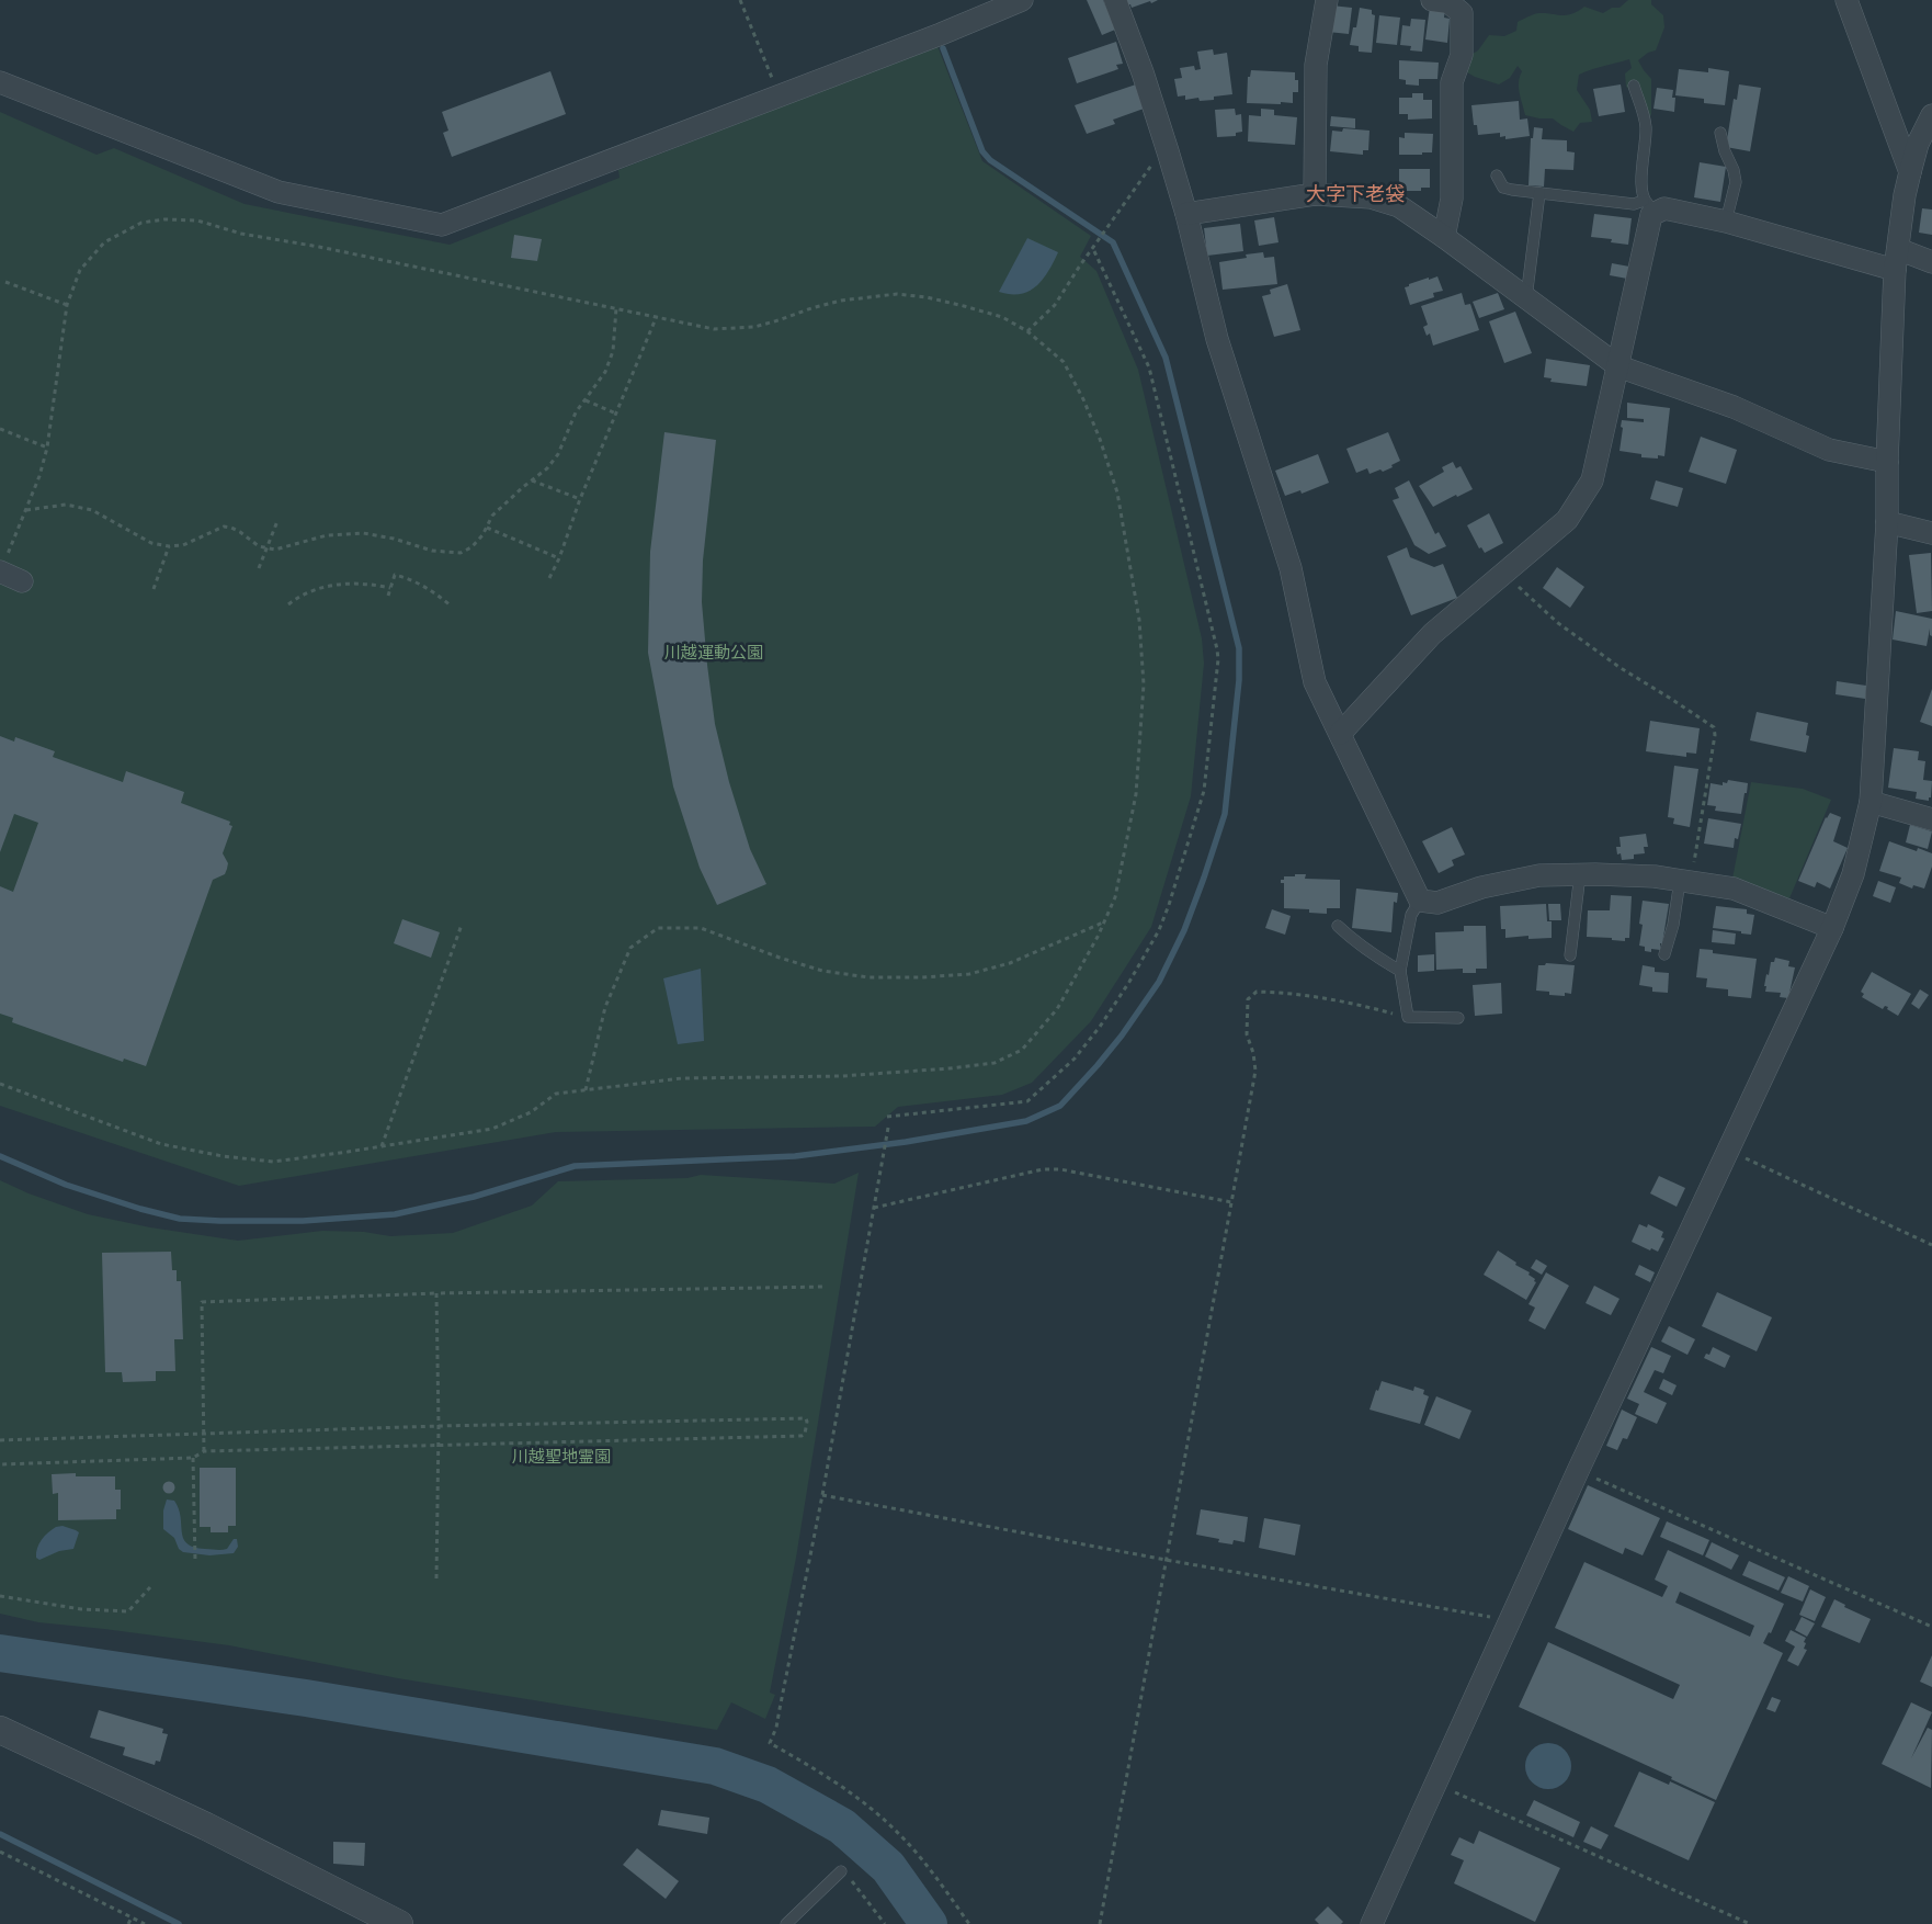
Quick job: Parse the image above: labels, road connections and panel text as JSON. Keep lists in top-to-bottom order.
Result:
{
  "districts": ["大字下老袋"],
  "parks": ["川越運動公園", "川越聖地霊園"]
}
